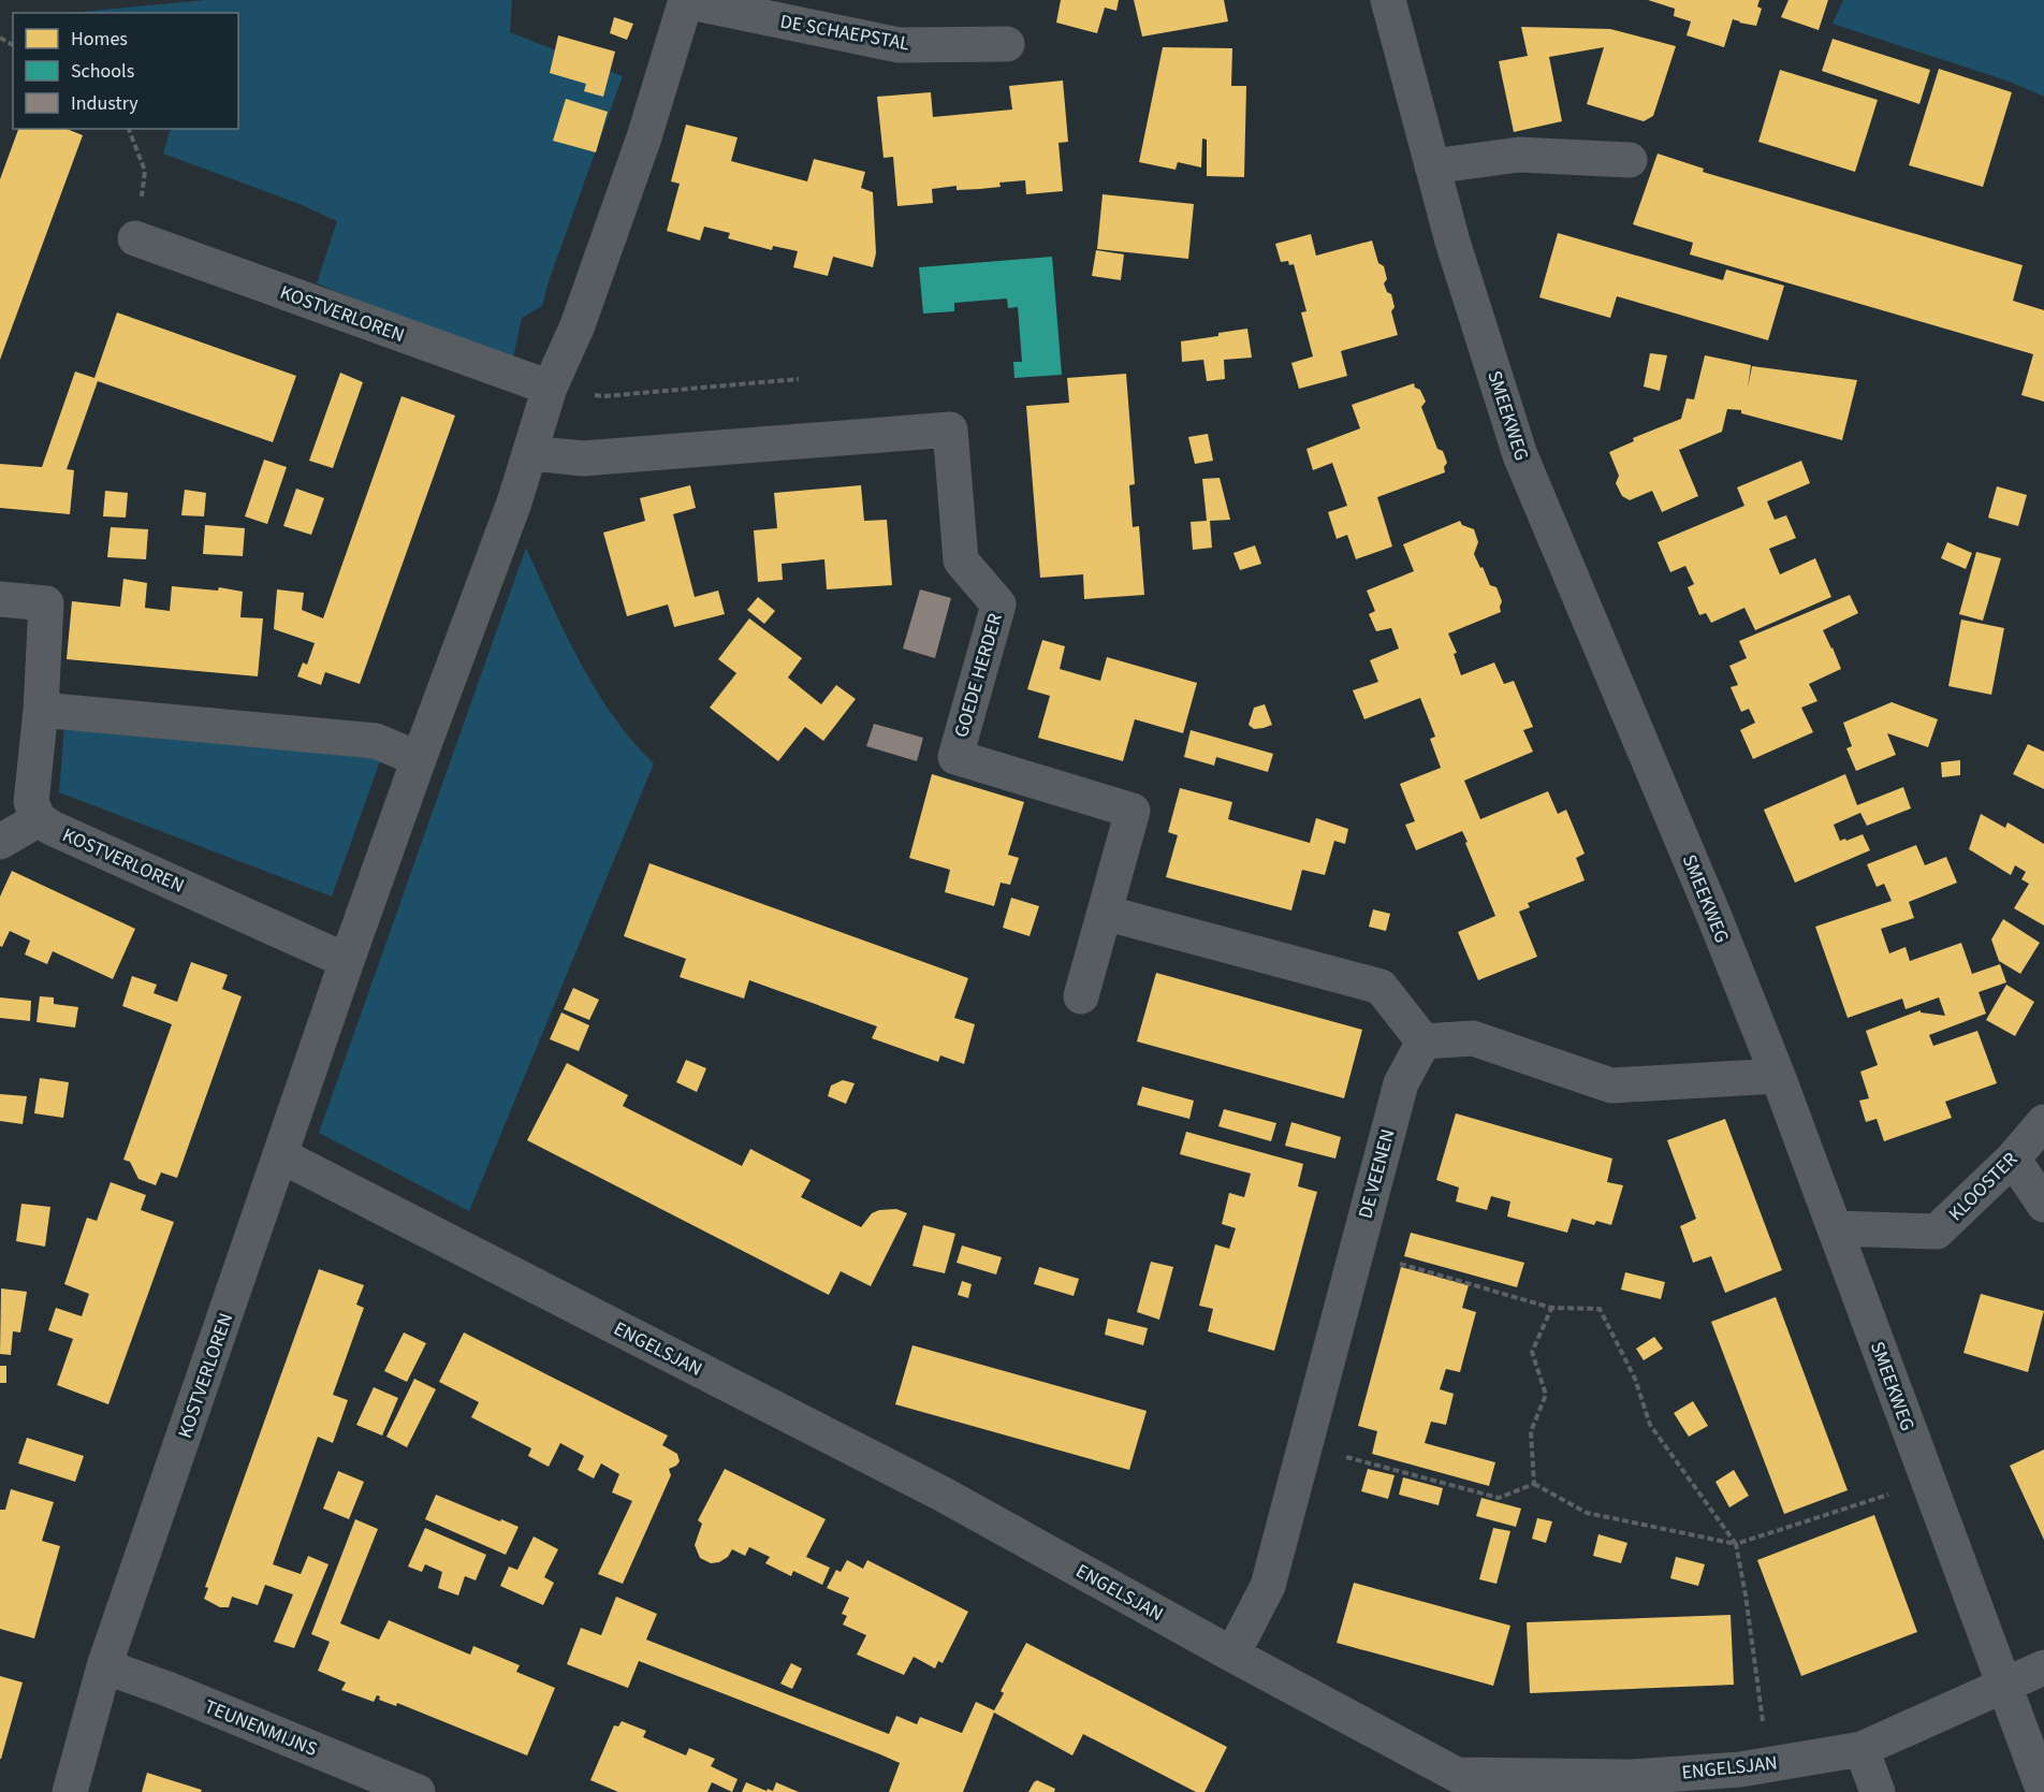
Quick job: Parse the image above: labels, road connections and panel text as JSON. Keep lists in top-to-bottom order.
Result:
{
  "streets": {
    "street": [
      "DE SCHAEPSTAL",
      "KOSTVERLOREN",
      "SMEEKWEG",
      "GOEDE HERDER",
      "DE VEENEN",
      "KLOOSTER",
      "ENGELSJAN",
      "TEUNENMIJNS"
    ]
  },
  "crossings": [
    ["DE SCHAEPSTAL", "KOSTVERLOREN"],
    ["KOSTVERLOREN", "GOEDE HERDER"],
    ["KOSTVERLOREN", "ENGELSJAN"],
    ["KOSTVERLOREN", "TEUNENMIJNS"],
    ["SMEEKWEG", "KLOOSTER"],
    ["SMEEKWEG", "ENGELSJAN"],
    ["DE VEENEN", "ENGELSJAN"]
  ],
  "legend": ["Homes", "Schools", "Industry"]
}
